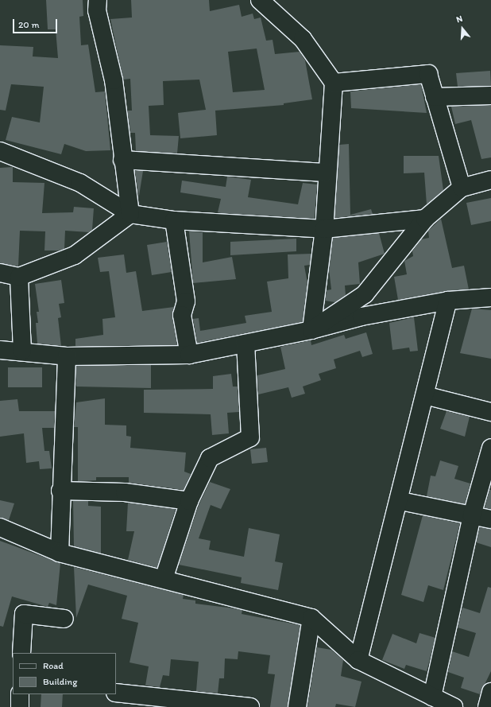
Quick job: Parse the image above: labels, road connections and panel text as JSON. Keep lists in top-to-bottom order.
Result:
{
  "legend": ["Road", "Building"],
  "scale_bar": "20 m",
  "north": "top"
}
